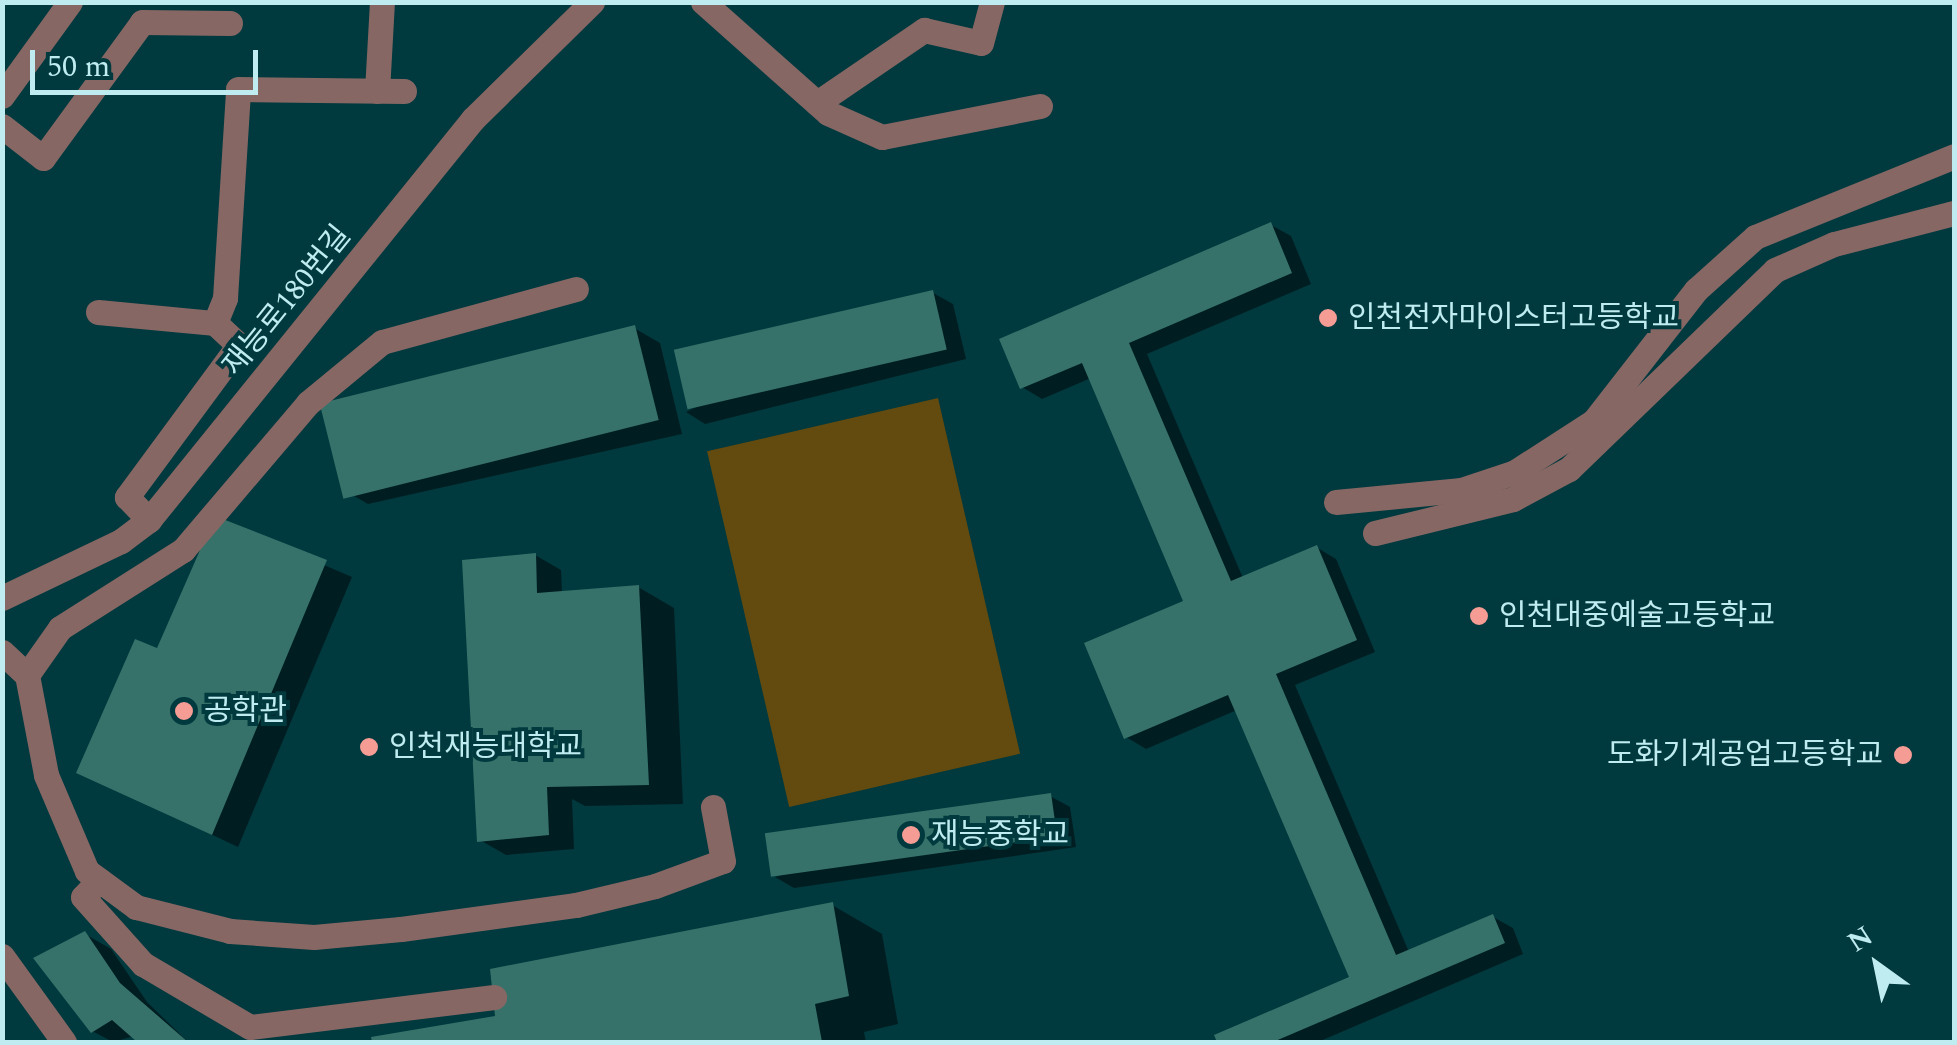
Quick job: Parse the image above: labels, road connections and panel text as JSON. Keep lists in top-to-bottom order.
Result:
{
  "streets": {
    "street": ["재능로180번길"]
  },
  "places": [
    "인천전자마이스터고등학교",
    "인천대중예술고등학교",
    "공학관",
    "인천재능대학교",
    "도화기계공업고등학교",
    "재능중학교"
  ],
  "scale_bar": "50 m",
  "north": "top left"
}
